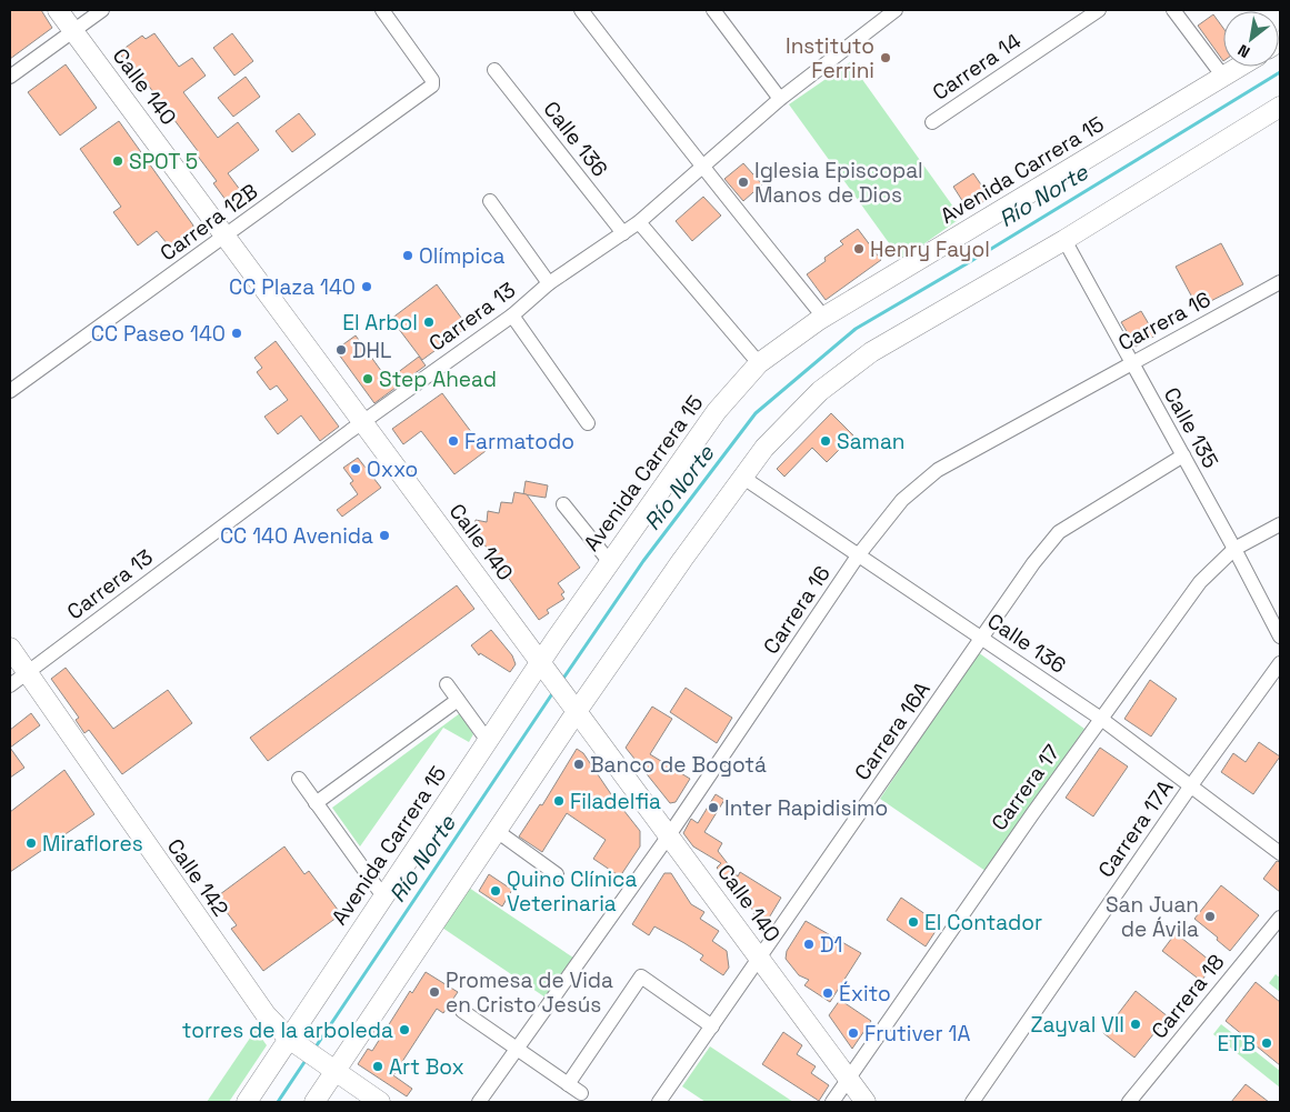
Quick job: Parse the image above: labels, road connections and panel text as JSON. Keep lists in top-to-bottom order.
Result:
{
  "streets": {
    "main road": ["Calle 140", "Avenida Carrera 15", "Calle 142"],
    "street": [
      "Carrera 14",
      "Calle 136",
      "Carrera 12B",
      "Carrera 13",
      "Carrera 16",
      "Calle 135",
      "Carrera 16A",
      "Carrera 17",
      "Carrera 17A",
      "Carrera 18"
    ]
  },
  "crossings": [
    ["Calle 140", "Avenida Carrera 15"],
    ["Calle 140", "Carrera 12B"],
    ["Calle 140", "Carrera 13"],
    ["Calle 140", "Carrera 16"],
    ["Calle 140", "Carrera 16A"],
    ["Calle 140", "Carrera 17"],
    ["Calle 136", "Carrera 13"],
    ["Calle 136", "Carrera 16"],
    ["Calle 136", "Carrera 16A"],
    ["Calle 136", "Carrera 17"],
    ["Calle 136", "Carrera 17A"],
    ["Avenida Carrera 15", "Calle 142"],
    ["Carrera 13", "Calle 142"],
    ["Carrera 16", "Calle 135"],
    ["Calle 135", "Carrera 16A"],
    ["Calle 135", "Carrera 17"]
  ],
  "water": ["Río Norte"],
  "places": [
    "Instituto Ferrini",
    "SPOT 5",
    "Iglesia Episcopal Manos de Dios",
    "Henry Fayol",
    "Olímpica",
    "CC Plaza 140",
    "El Arbol",
    "CC Paseo 140",
    "DHL",
    "Step Ahead",
    "Farmatodo",
    "Saman",
    "Oxxo",
    "CC 140 Avenida",
    "Banco de Bogotá",
    "Filadelfia",
    "Inter Rapidisimo",
    "Miraflores",
    "Quino Clínica Veterinaria",
    "San Juan de Ávila",
    "El Contador",
    "D1",
    "Promesa de Vida en Cristo Jesús",
    "Éxito",
    "Zayval VII",
    "torres de la arboleda",
    "Frutiver 1A",
    "ETB",
    "Art Box"
  ],
  "north": "bottom left"
}
